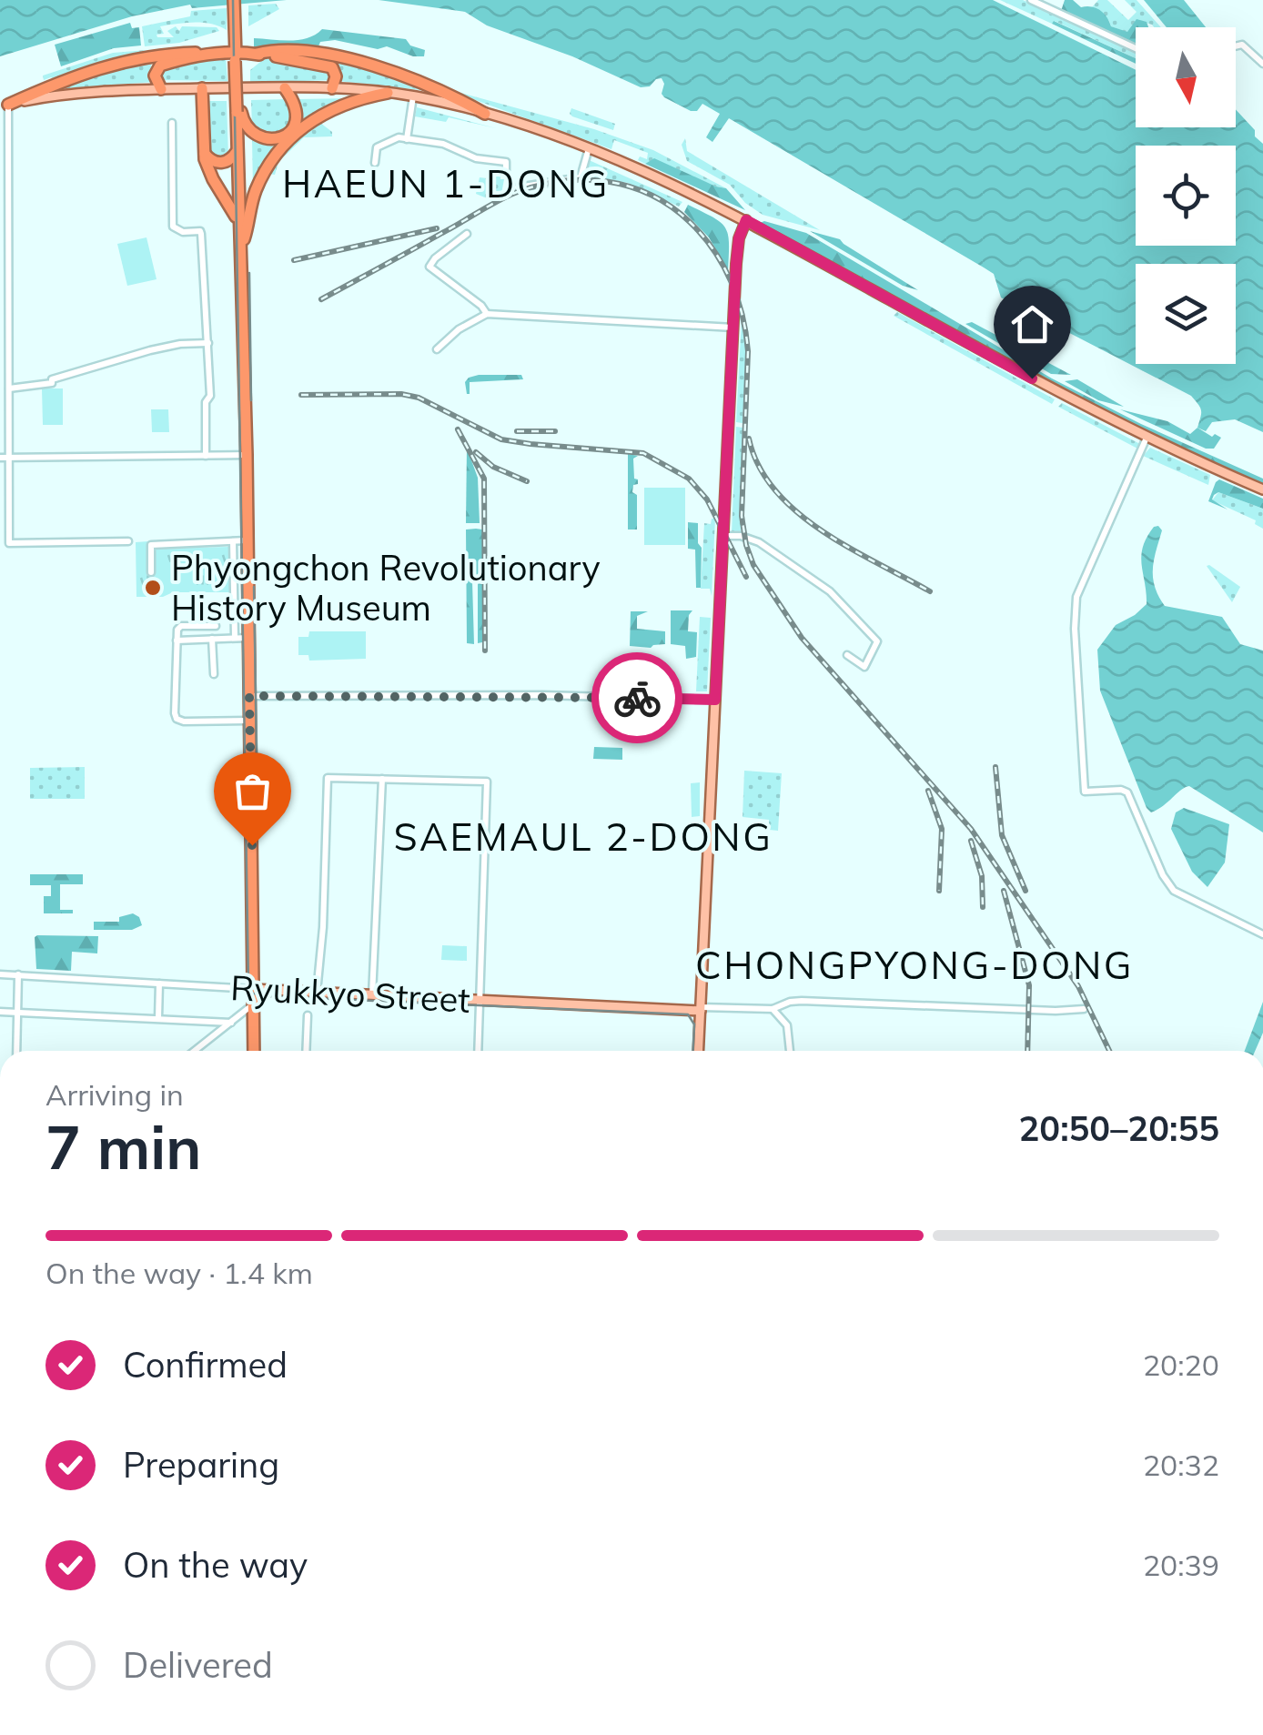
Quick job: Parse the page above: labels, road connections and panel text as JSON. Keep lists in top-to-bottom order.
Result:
{
  "streets": {
    "main road": ["Ryukkyo Street"]
  },
  "districts": ["HAEUN 1-DONG", "SAEMAUL 2-DONG", "CHONGPYONG-DONG"],
  "places": ["Phyongchon Revolutionary History Museum"],
  "north": "bottom",
  "page": {
    "heading": ["7 min", "Arriving in", "20:50–20:55"],
    "bar": "On the way · 1.4 km",
    "list": [
      ["Confirmed", "20:20"],
      ["Preparing", "20:32"],
      ["On the way", "20:39"],
      "Delivered"
    ]
  }
}
